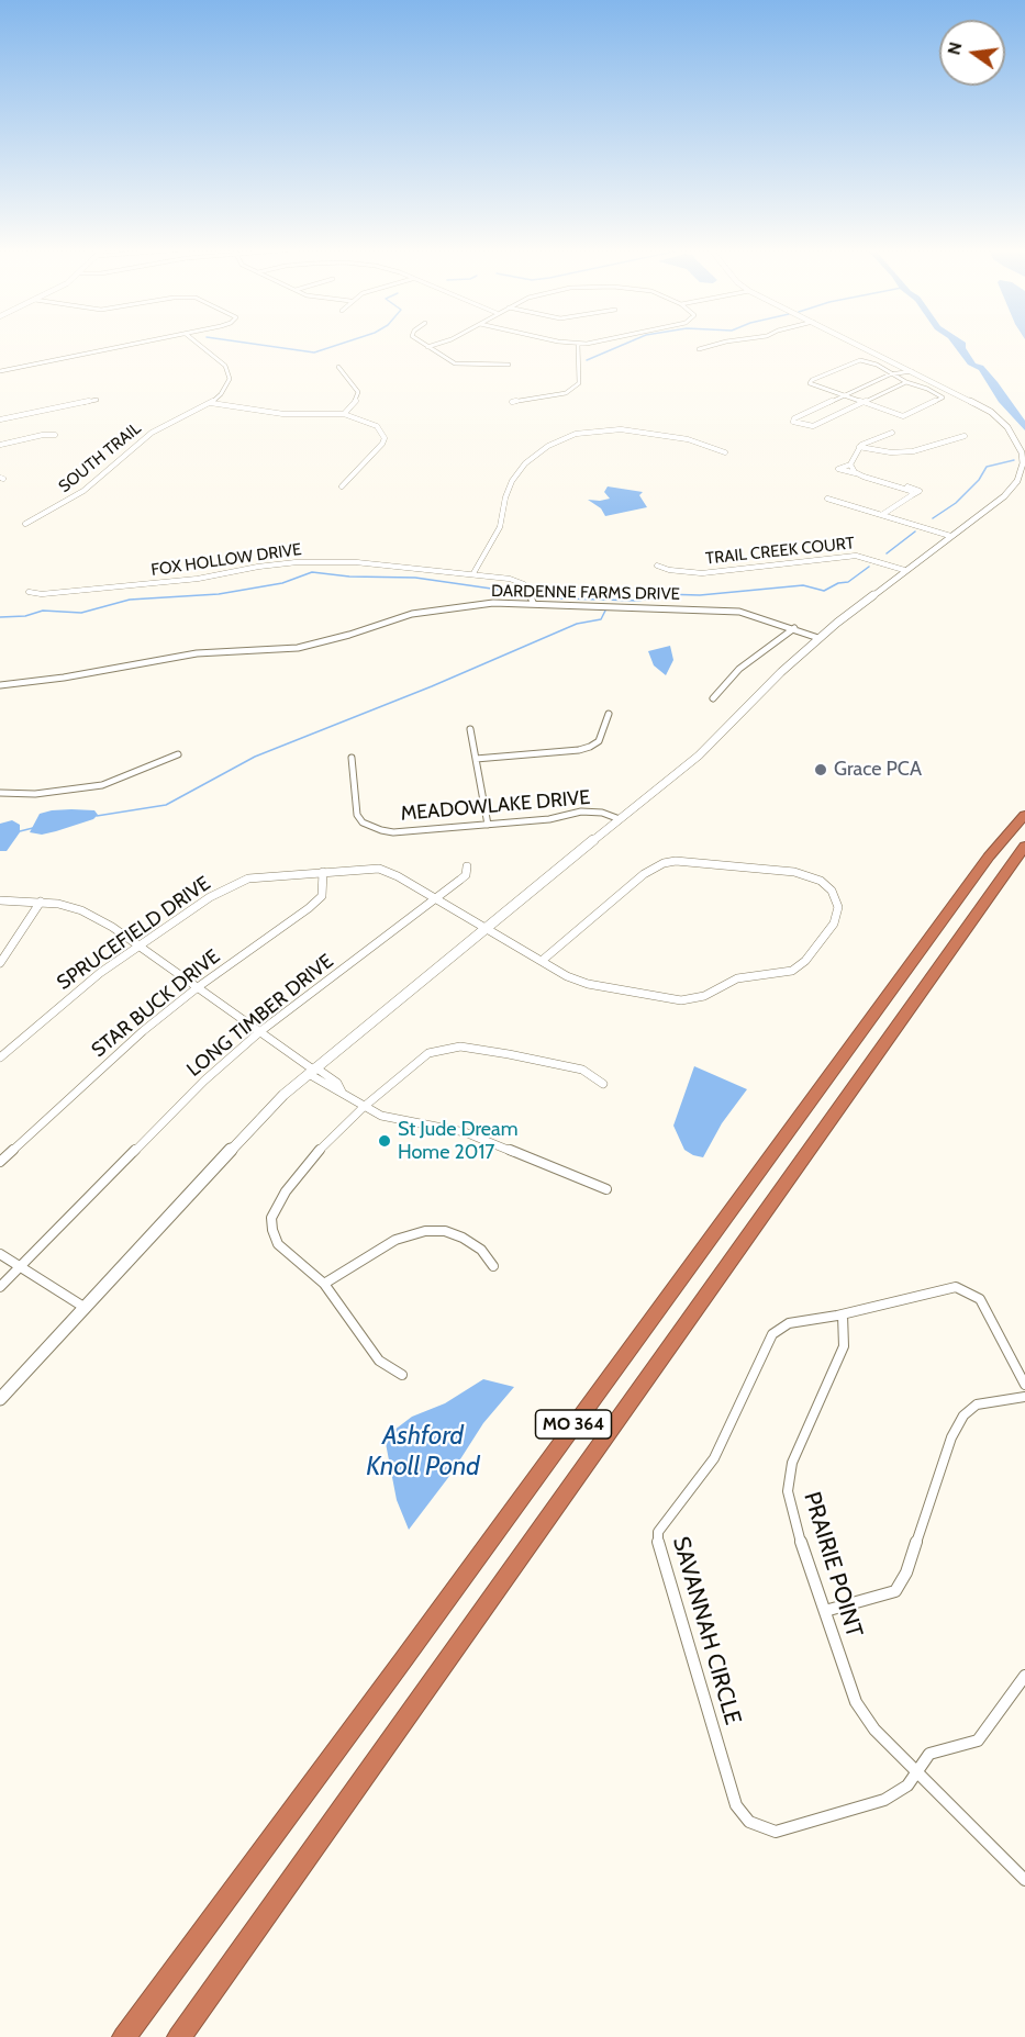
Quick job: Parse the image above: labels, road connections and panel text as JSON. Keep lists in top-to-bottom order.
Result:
{
  "streets": {
    "highway": ["MO 364"],
    "street": [
      "SOUTH TRAIL",
      "TRAIL CREEK COURT",
      "FOX HOLLOW DRIVE",
      "DARDENNE FARMS DRIVE",
      "MEADOWLAKE DRIVE",
      "SPRUCEFIELD DRIVE",
      "STAR BUCK DRIVE",
      "LONG TIMBER DRIVE",
      "PRAIRIE POINT",
      "SAVANNAH CIRCLE"
    ]
  },
  "crossings": [
    ["FOX HOLLOW DRIVE", "DARDENNE FARMS DRIVE"],
    ["SPRUCEFIELD DRIVE", "STAR BUCK DRIVE"],
    ["SPRUCEFIELD DRIVE", "LONG TIMBER DRIVE"],
    ["PRAIRIE POINT", "SAVANNAH CIRCLE"]
  ],
  "water": ["Ashford Knoll Pond"],
  "places": ["Grace PCA", "St Jude Dream Home 2017"],
  "north": "left"
}
